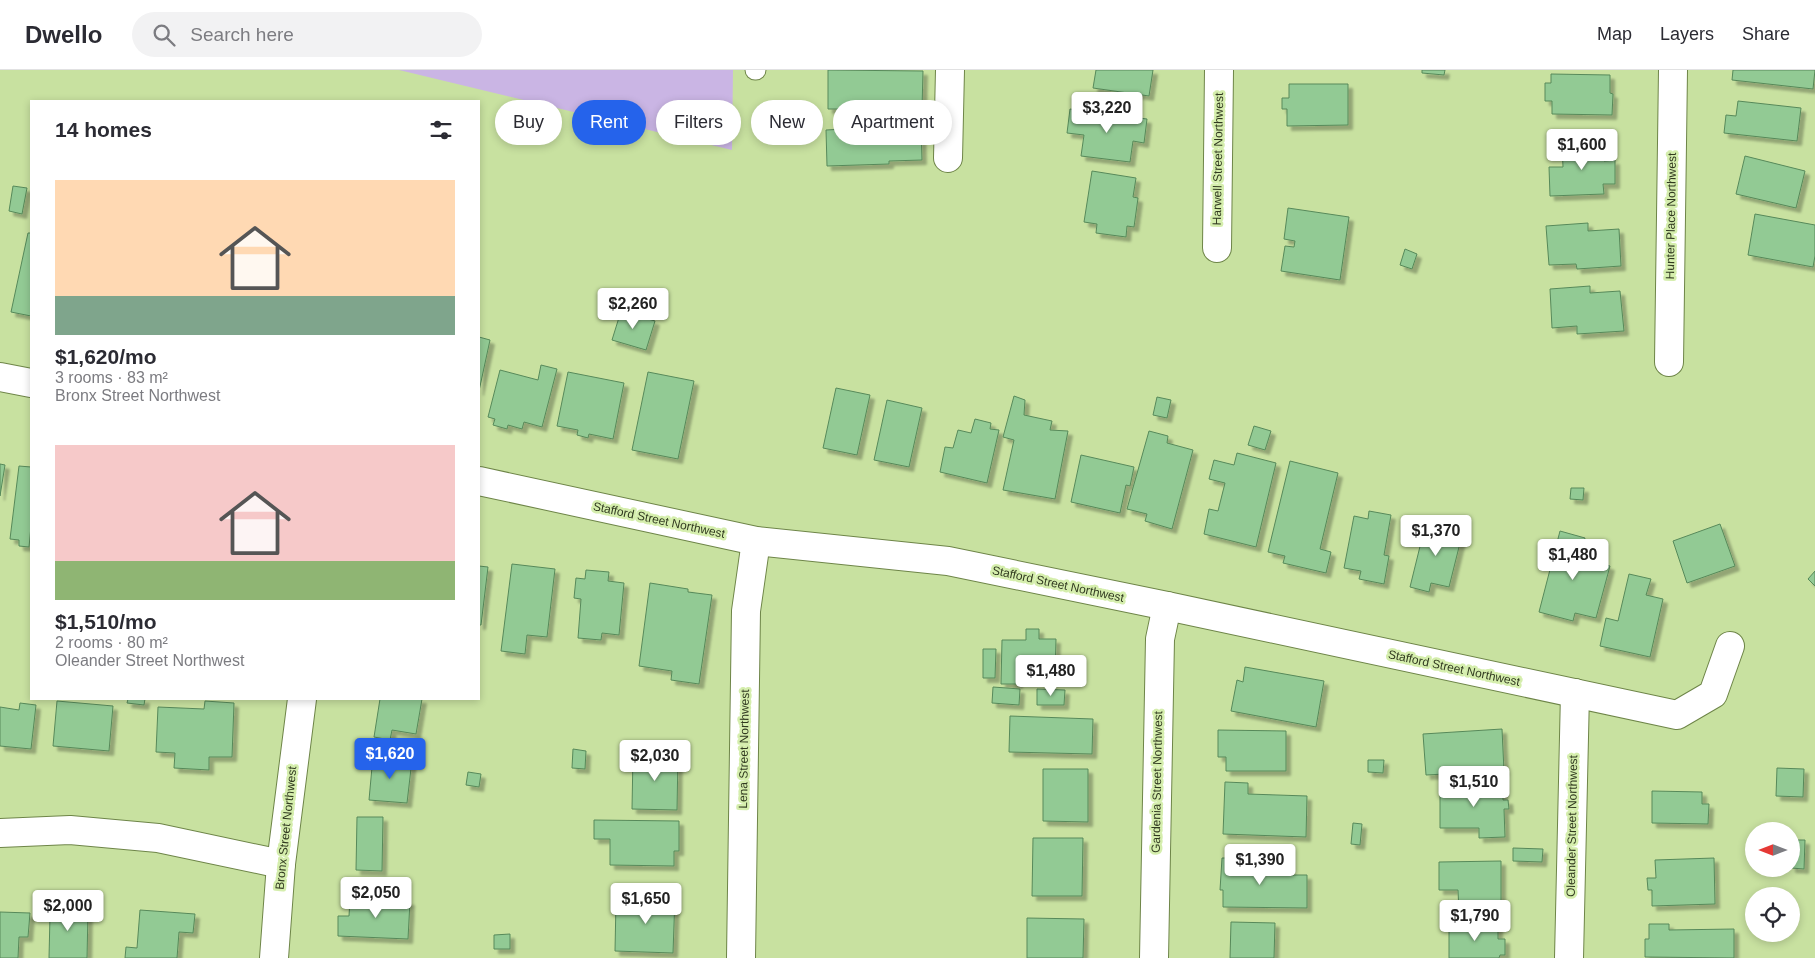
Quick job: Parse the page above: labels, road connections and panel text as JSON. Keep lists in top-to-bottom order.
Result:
{
  "streets": {
    "street": [
      "Harwell Street Northwest",
      "Hunter Place Northwest",
      "Stafford Street Northwest",
      "Lena Street Northwest",
      "Gardenia Street Northwest",
      "Oleander Street Northwest",
      "Bronx Street Northwest"
    ]
  },
  "crossings": [
    ["Stafford Street Northwest", "Lena Street Northwest"],
    ["Stafford Street Northwest", "Gardenia Street Northwest"],
    ["Stafford Street Northwest", "Oleander Street Northwest"]
  ],
  "north": "left",
  "page": {
    "header": "Dwello",
    "search": "Search here",
    "nav": ["Map", "Layers", "Share"],
    "price": [
      "$3,220",
      "$1,600",
      "$2,260",
      "$1,370",
      "$1,480",
      "$1,480",
      "$1,620",
      "$2,030",
      "$1,510",
      "$1,390",
      "$2,050",
      "$1,650",
      "$2,000",
      "$1,790"
    ],
    "chip": [
      "Buy",
      "Rent",
      "Filters",
      "New",
      "Apartment"
    ],
    "heading": "14 homes",
    "list": [
      {
        "name": "$1,620/mo",
        "note": "3 rooms · 83 m² · Bronx Street Northwest"
      },
      {
        "name": "$1,510/mo",
        "note": "2 rooms · 80 m² · Oleander Street Northwest"
      }
    ]
  }
}
